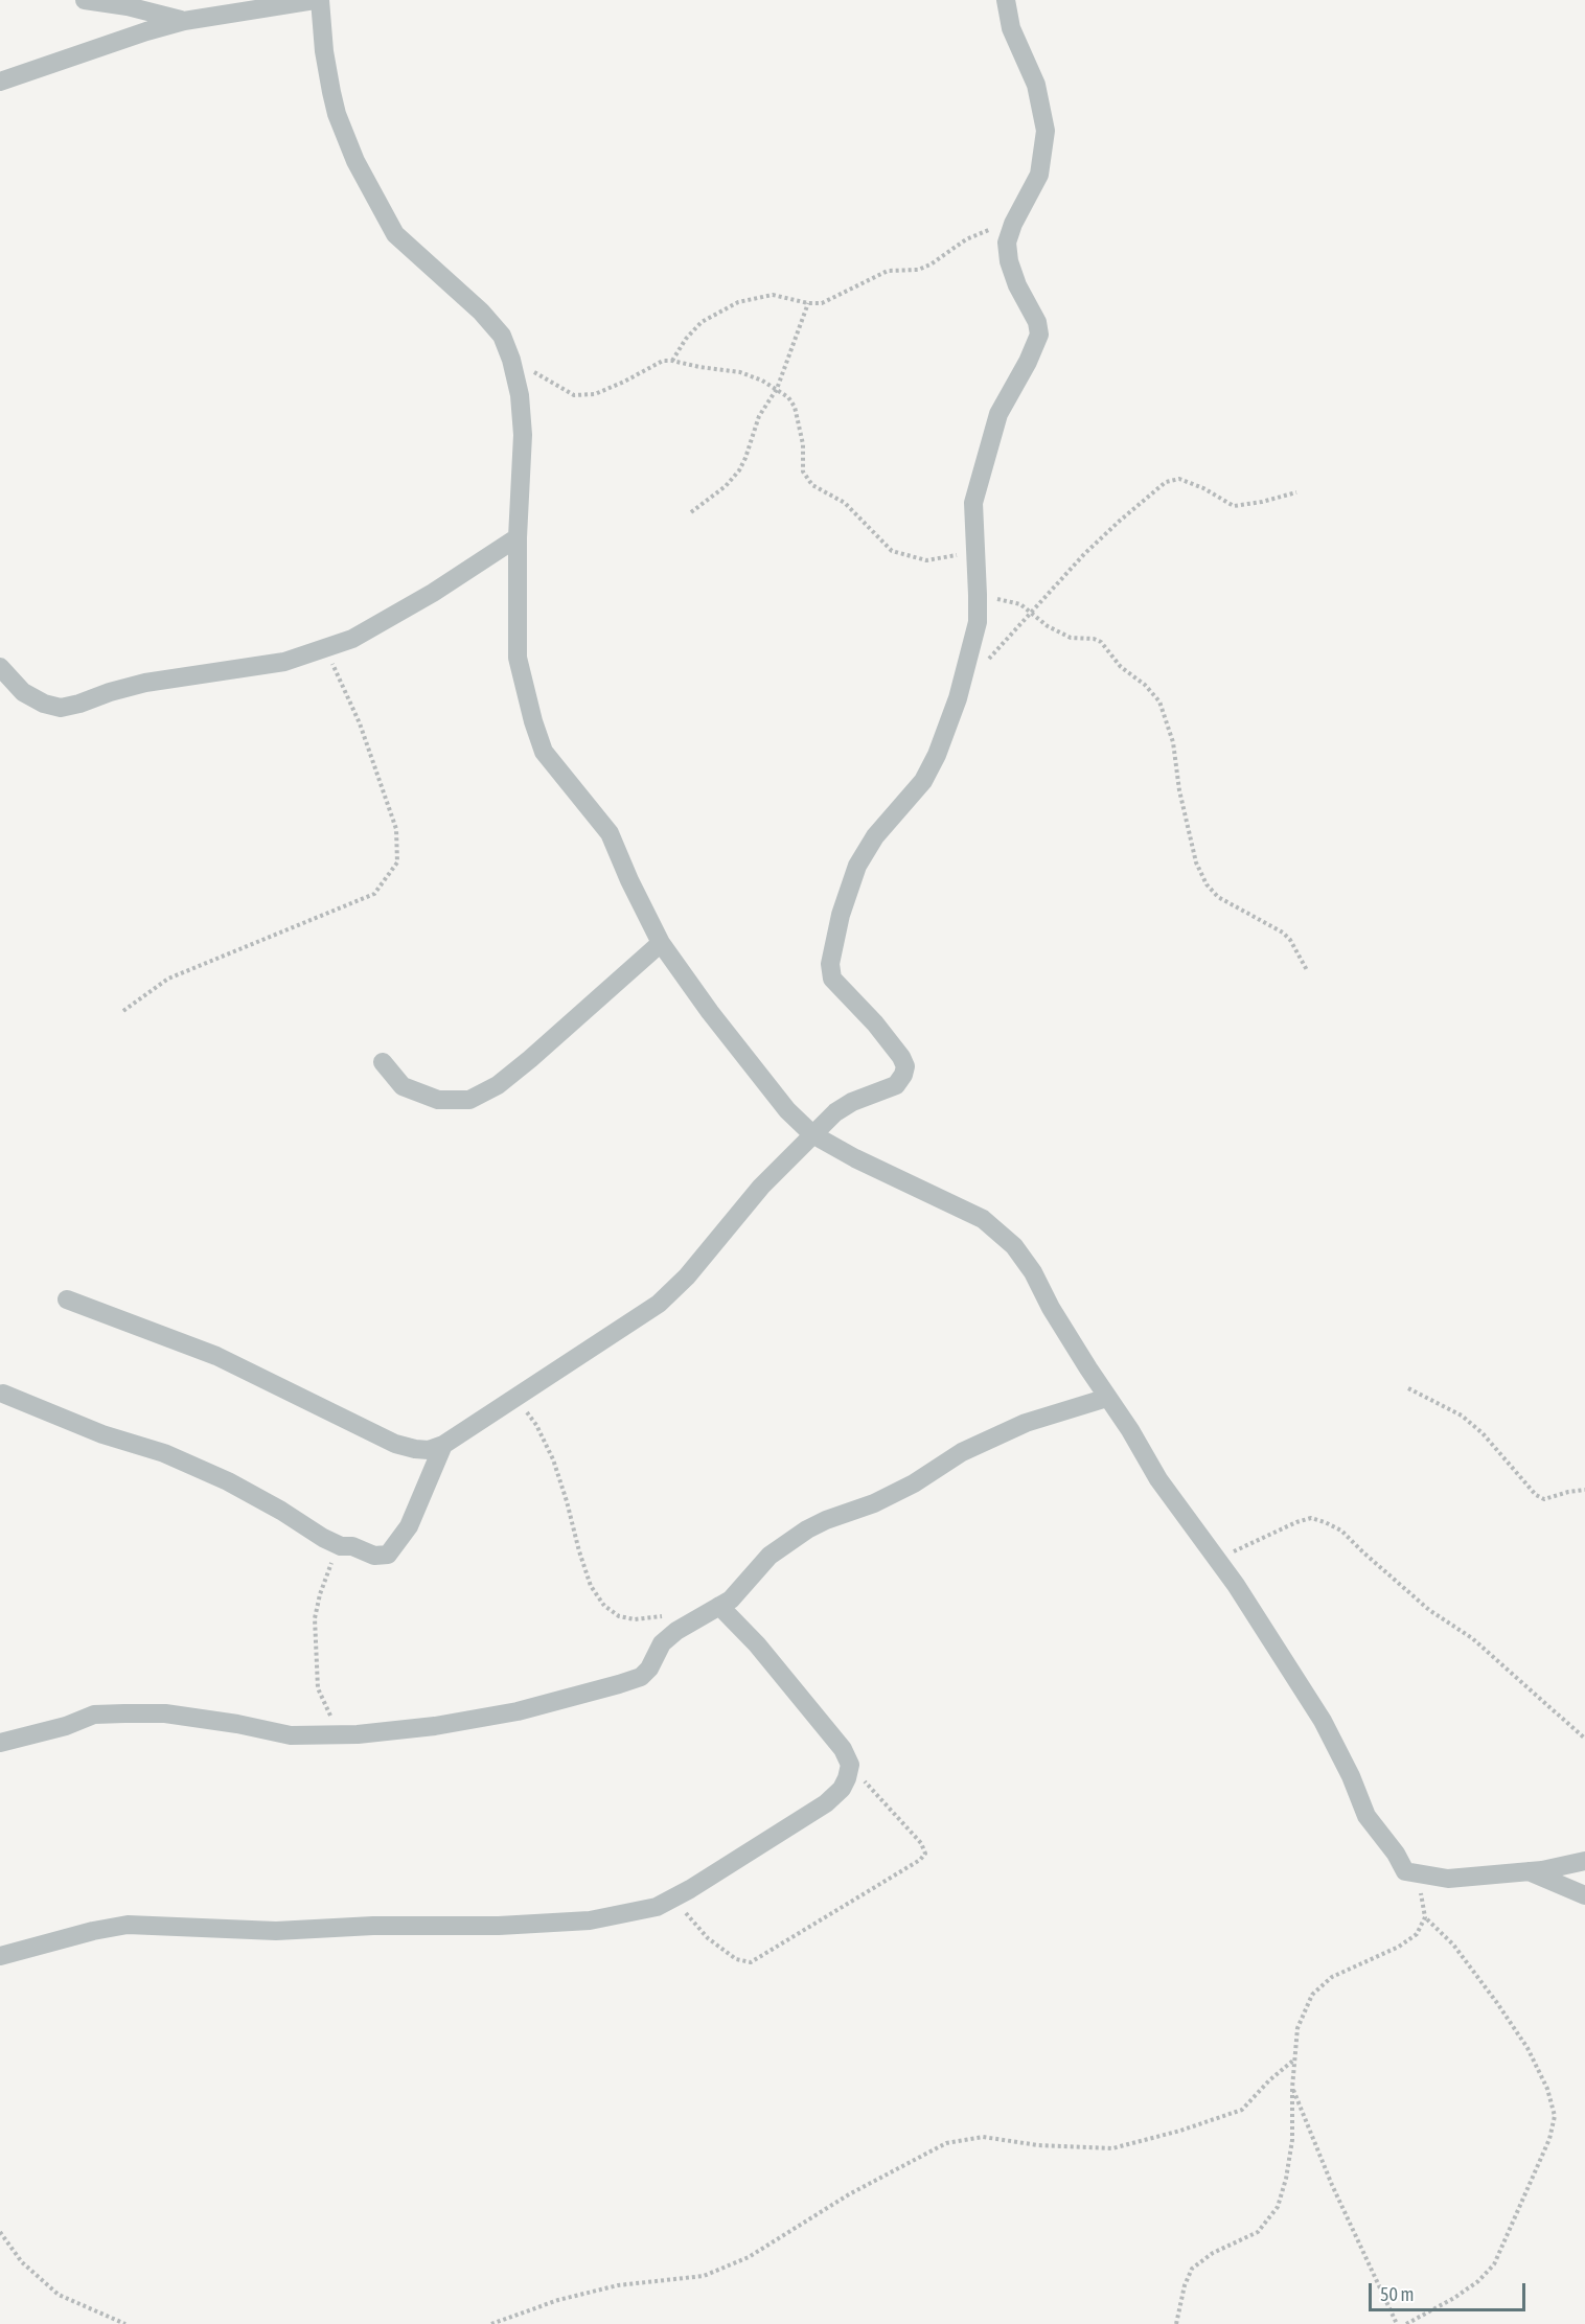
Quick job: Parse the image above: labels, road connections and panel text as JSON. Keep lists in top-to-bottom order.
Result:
{
  "scale_bar": "50 m"
}
